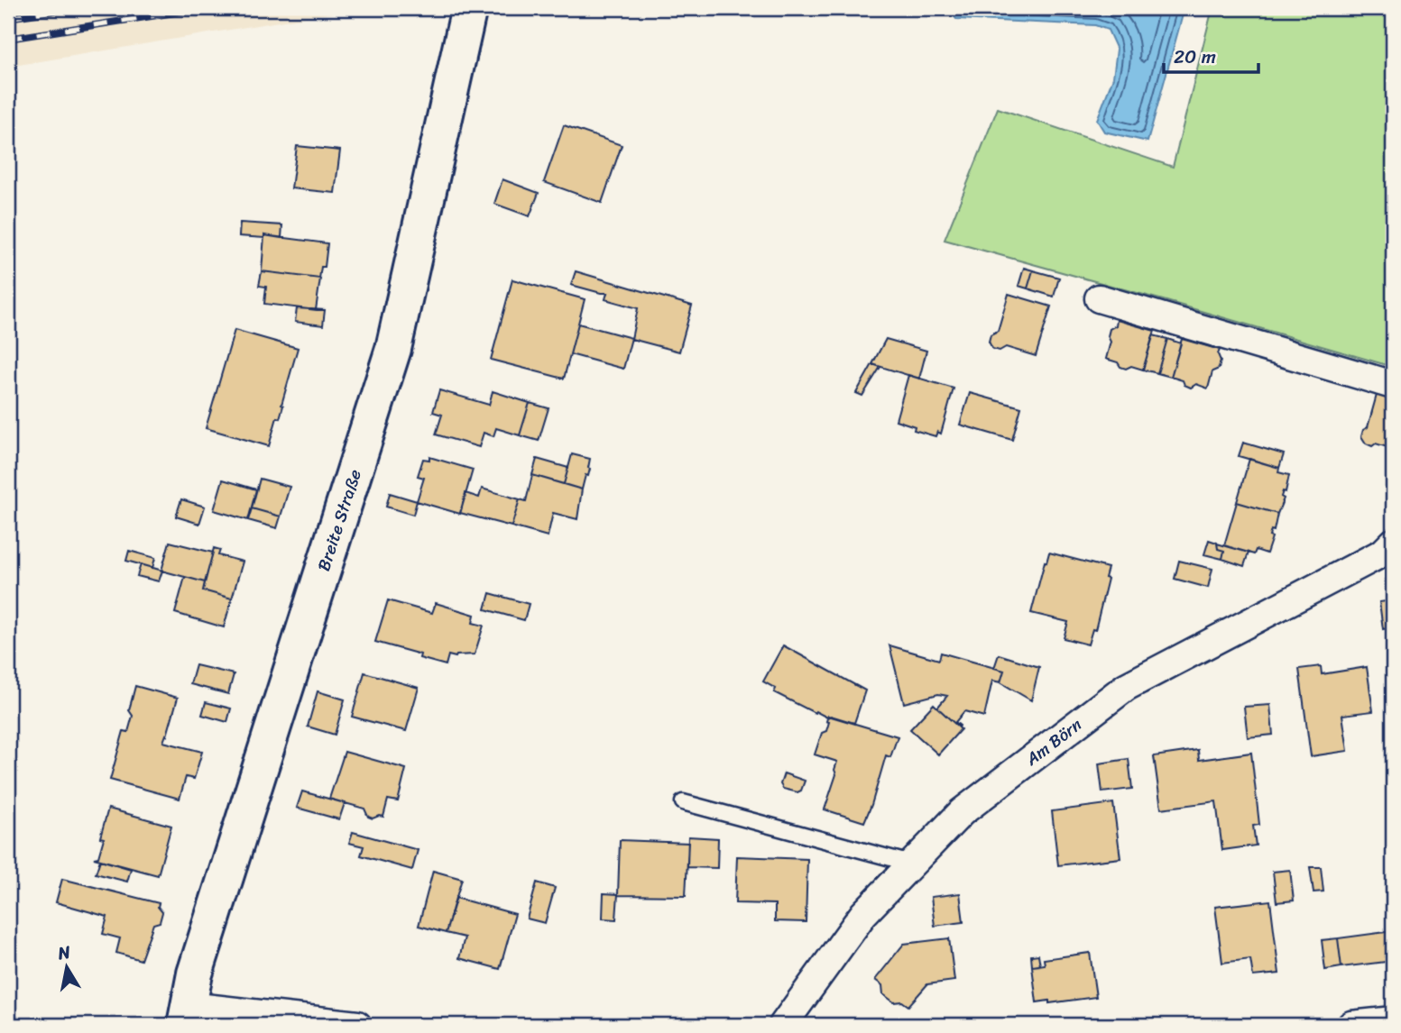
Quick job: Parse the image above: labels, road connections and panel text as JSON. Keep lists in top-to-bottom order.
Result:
{
  "streets": {
    "street": ["Breite Straße", "Am Börn"]
  },
  "scale_bar": "20 m",
  "north": "top"
}
